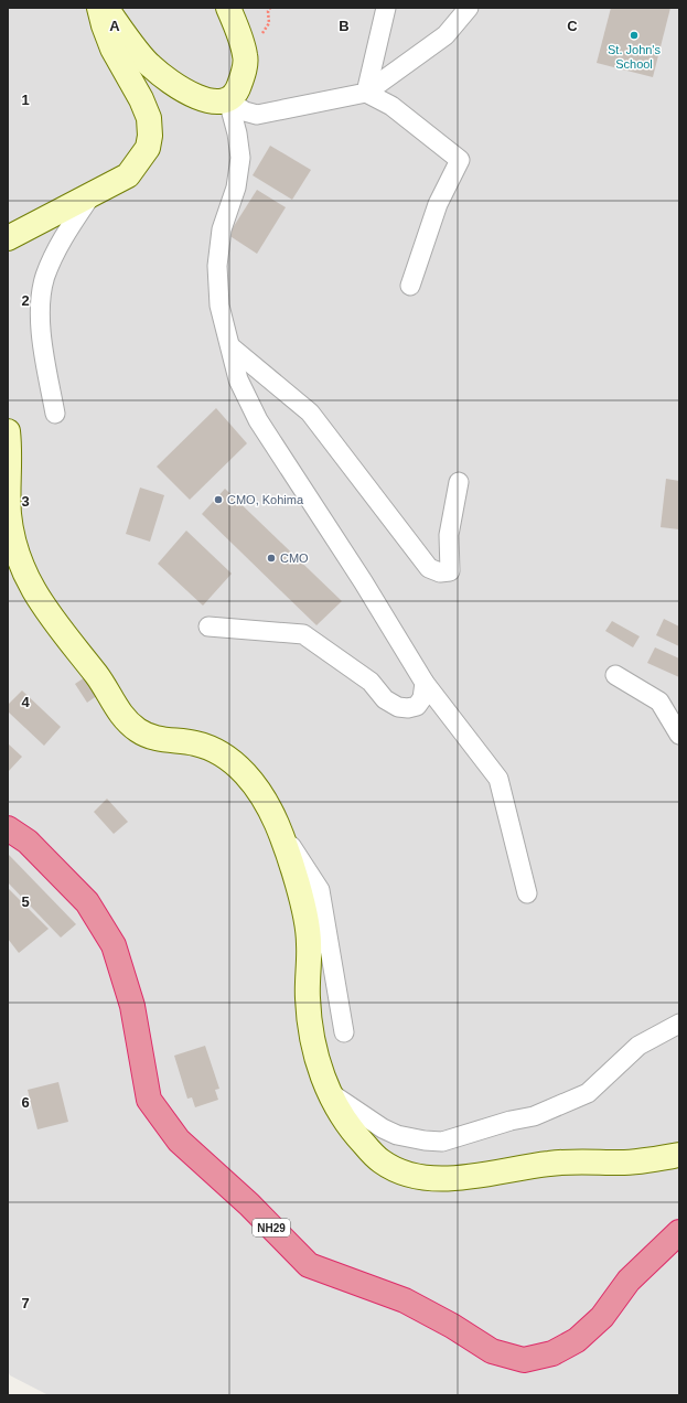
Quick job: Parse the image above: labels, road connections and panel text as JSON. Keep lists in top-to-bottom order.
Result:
{
  "streets": {
    "highway": ["NH29"]
  },
  "places": ["St. John's School", "CMO, Kohima", "CMO"],
  "grid": {
    "columns": ["A", "B", "C"],
    "rows": [
      "1",
      "2",
      "3",
      "4",
      "5",
      "6",
      "7"
    ]
  }
}
